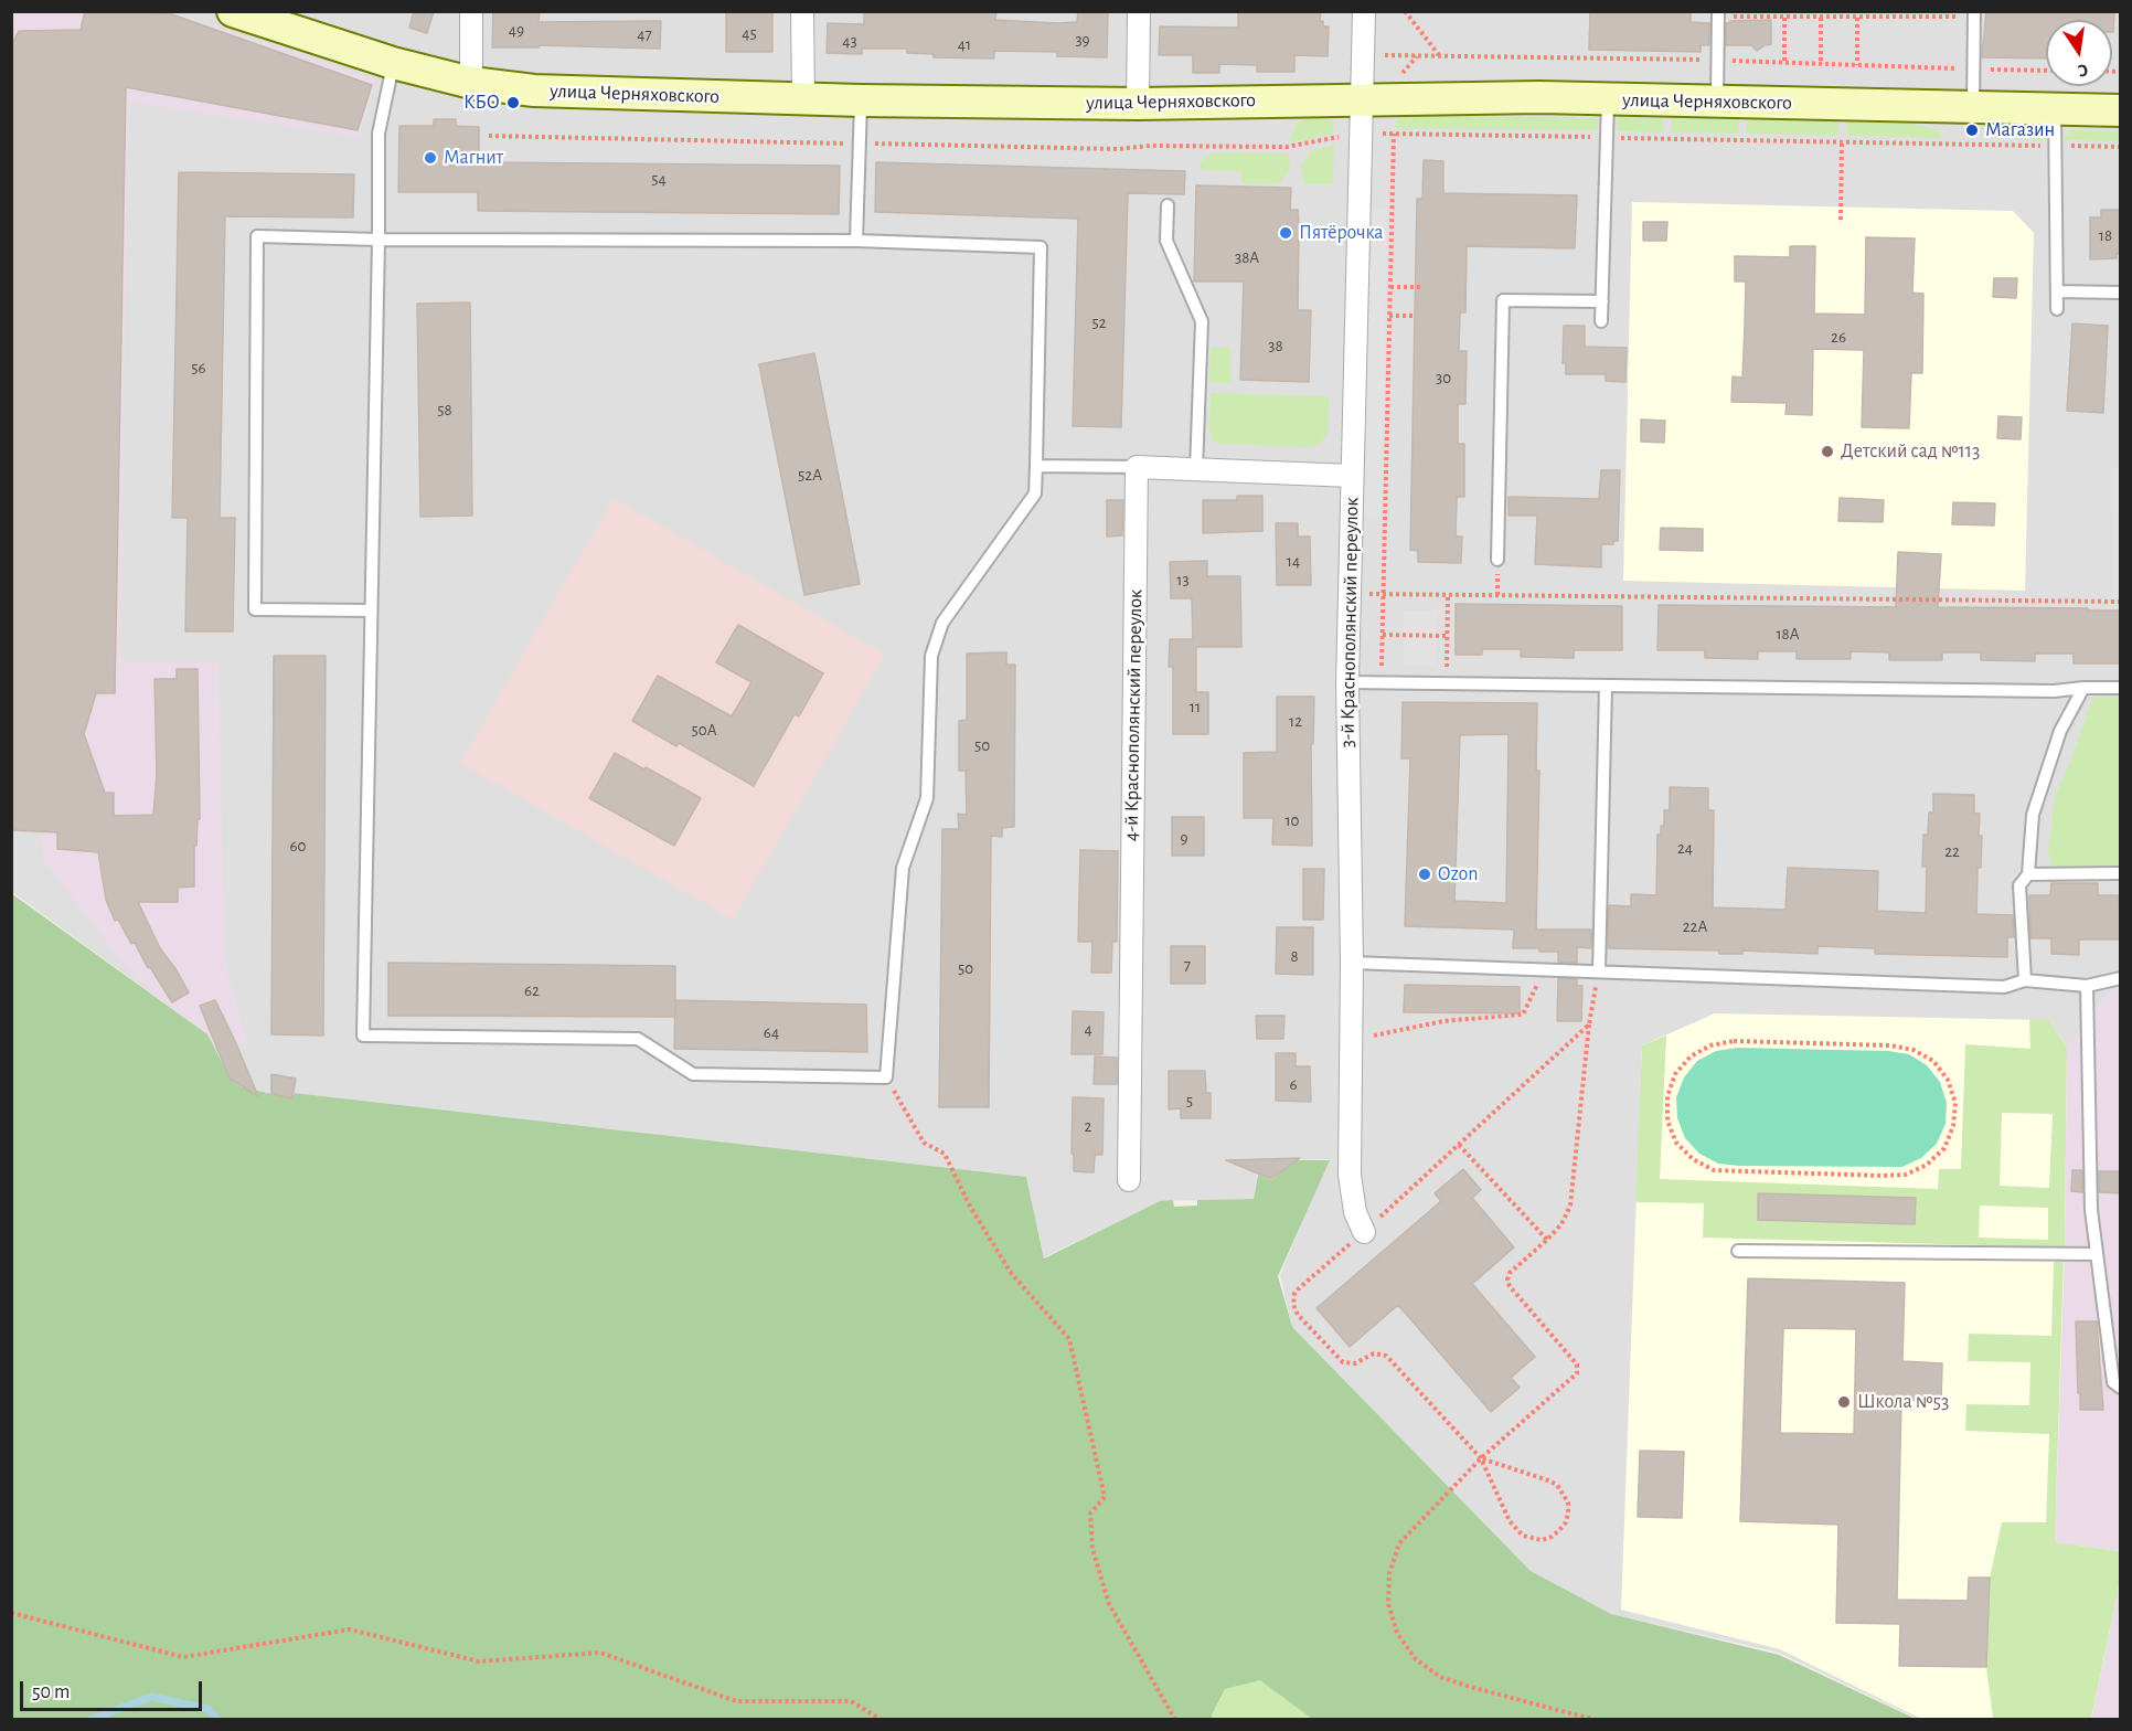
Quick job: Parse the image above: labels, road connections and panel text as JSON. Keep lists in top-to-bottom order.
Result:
{
  "streets": {
    "main road": ["улица Черняховского"],
    "street": ["3-й Краснополянский переулок", "4-й Краснополянский переулок"]
  },
  "crossings": [
    ["улица Черняховского", "3-й Краснополянский переулок"]
  ],
  "places": [
    "КБО",
    "Магазин",
    "Магнит",
    "Пятёрочка",
    "Детский сад №113",
    "Ozon",
    "Школа №53"
  ],
  "house_numbers": [
    "49",
    "45",
    "47",
    "39",
    "43",
    "41",
    "54",
    "18",
    "38А",
    "52",
    "26",
    "38",
    "56",
    "30",
    "58",
    "52А",
    "14",
    "13",
    "18А",
    "11",
    "12",
    "50А",
    "50",
    "10",
    "9",
    "60",
    "24",
    "22",
    "22А",
    "8",
    "7",
    "50",
    "62",
    "4",
    "64",
    "6",
    "5",
    "2"
  ],
  "scale_bar": "50 m",
  "north": "bottom"
}
